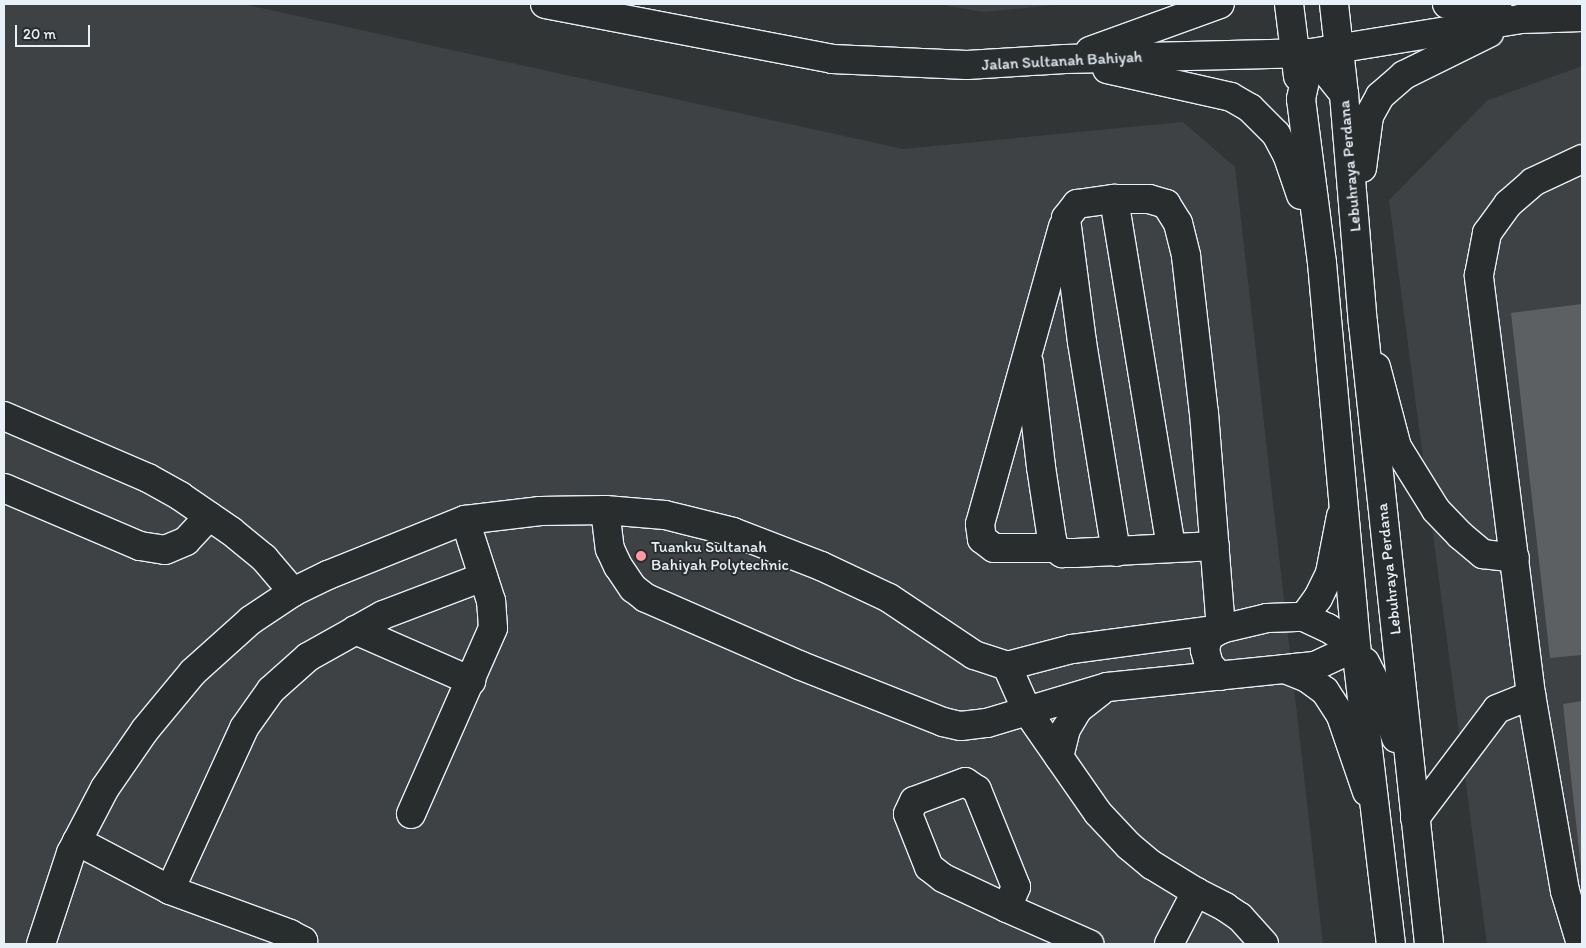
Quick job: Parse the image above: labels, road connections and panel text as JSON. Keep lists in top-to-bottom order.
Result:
{
  "streets": {
    "main road": ["Jalan Sultanah Bahiyah", "Lebuhraya Perdana"]
  },
  "crossings": [
    ["Jalan Sultanah Bahiyah", "Lebuhraya Perdana"]
  ],
  "places": ["Tuanku Sultanah Bahiyah Polytechnic"],
  "scale_bar": "20 m"
}
